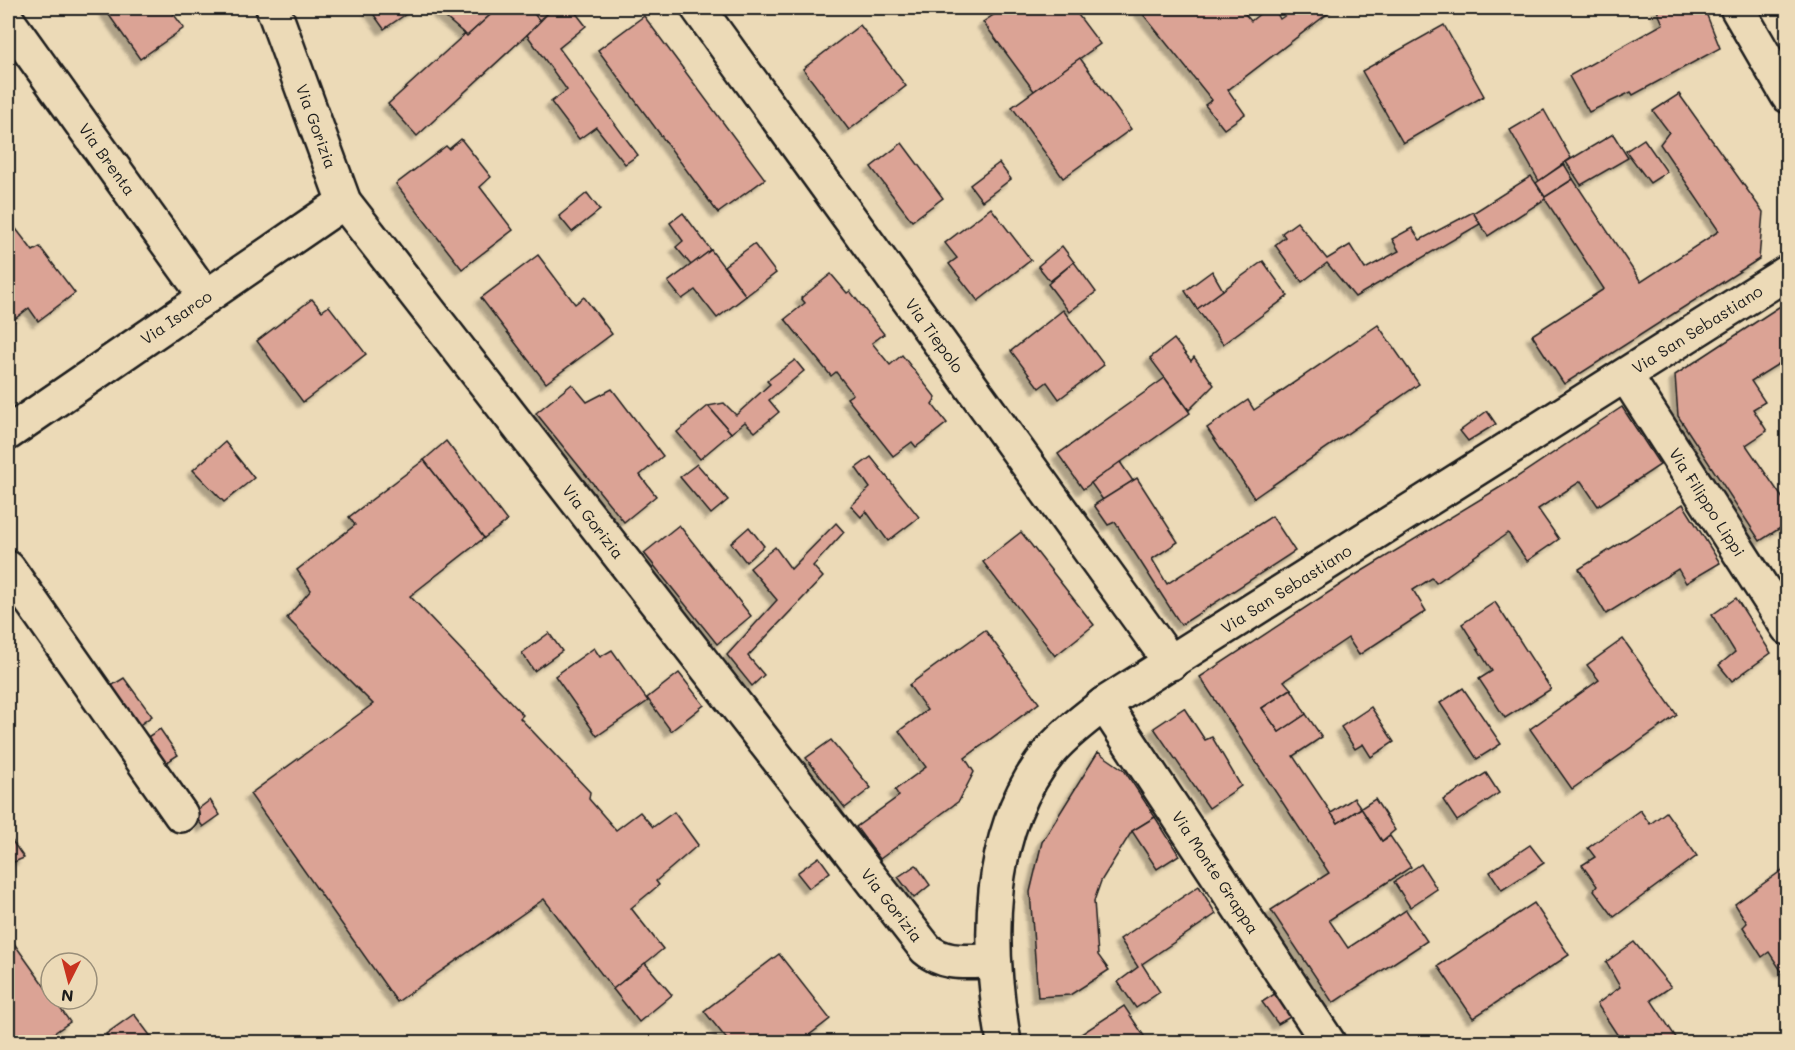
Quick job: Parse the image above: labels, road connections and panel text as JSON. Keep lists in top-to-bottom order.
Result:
{
  "streets": {
    "street": [
      "Via Gorizia",
      "Via Brenta",
      "Via Isarco",
      "Via San Sebastiano",
      "Via Tiepolo",
      "Via Filippo Lippi",
      "Via Monte Grappa"
    ]
  },
  "crossings": [
    ["Via Gorizia", "Via Isarco"],
    ["Via Gorizia", "Via San Sebastiano"],
    ["Via Brenta", "Via Isarco"],
    ["Via San Sebastiano", "Via Tiepolo"],
    ["Via San Sebastiano", "Via Filippo Lippi"],
    ["Via San Sebastiano", "Via Monte Grappa"]
  ],
  "north": "bottom"
}
